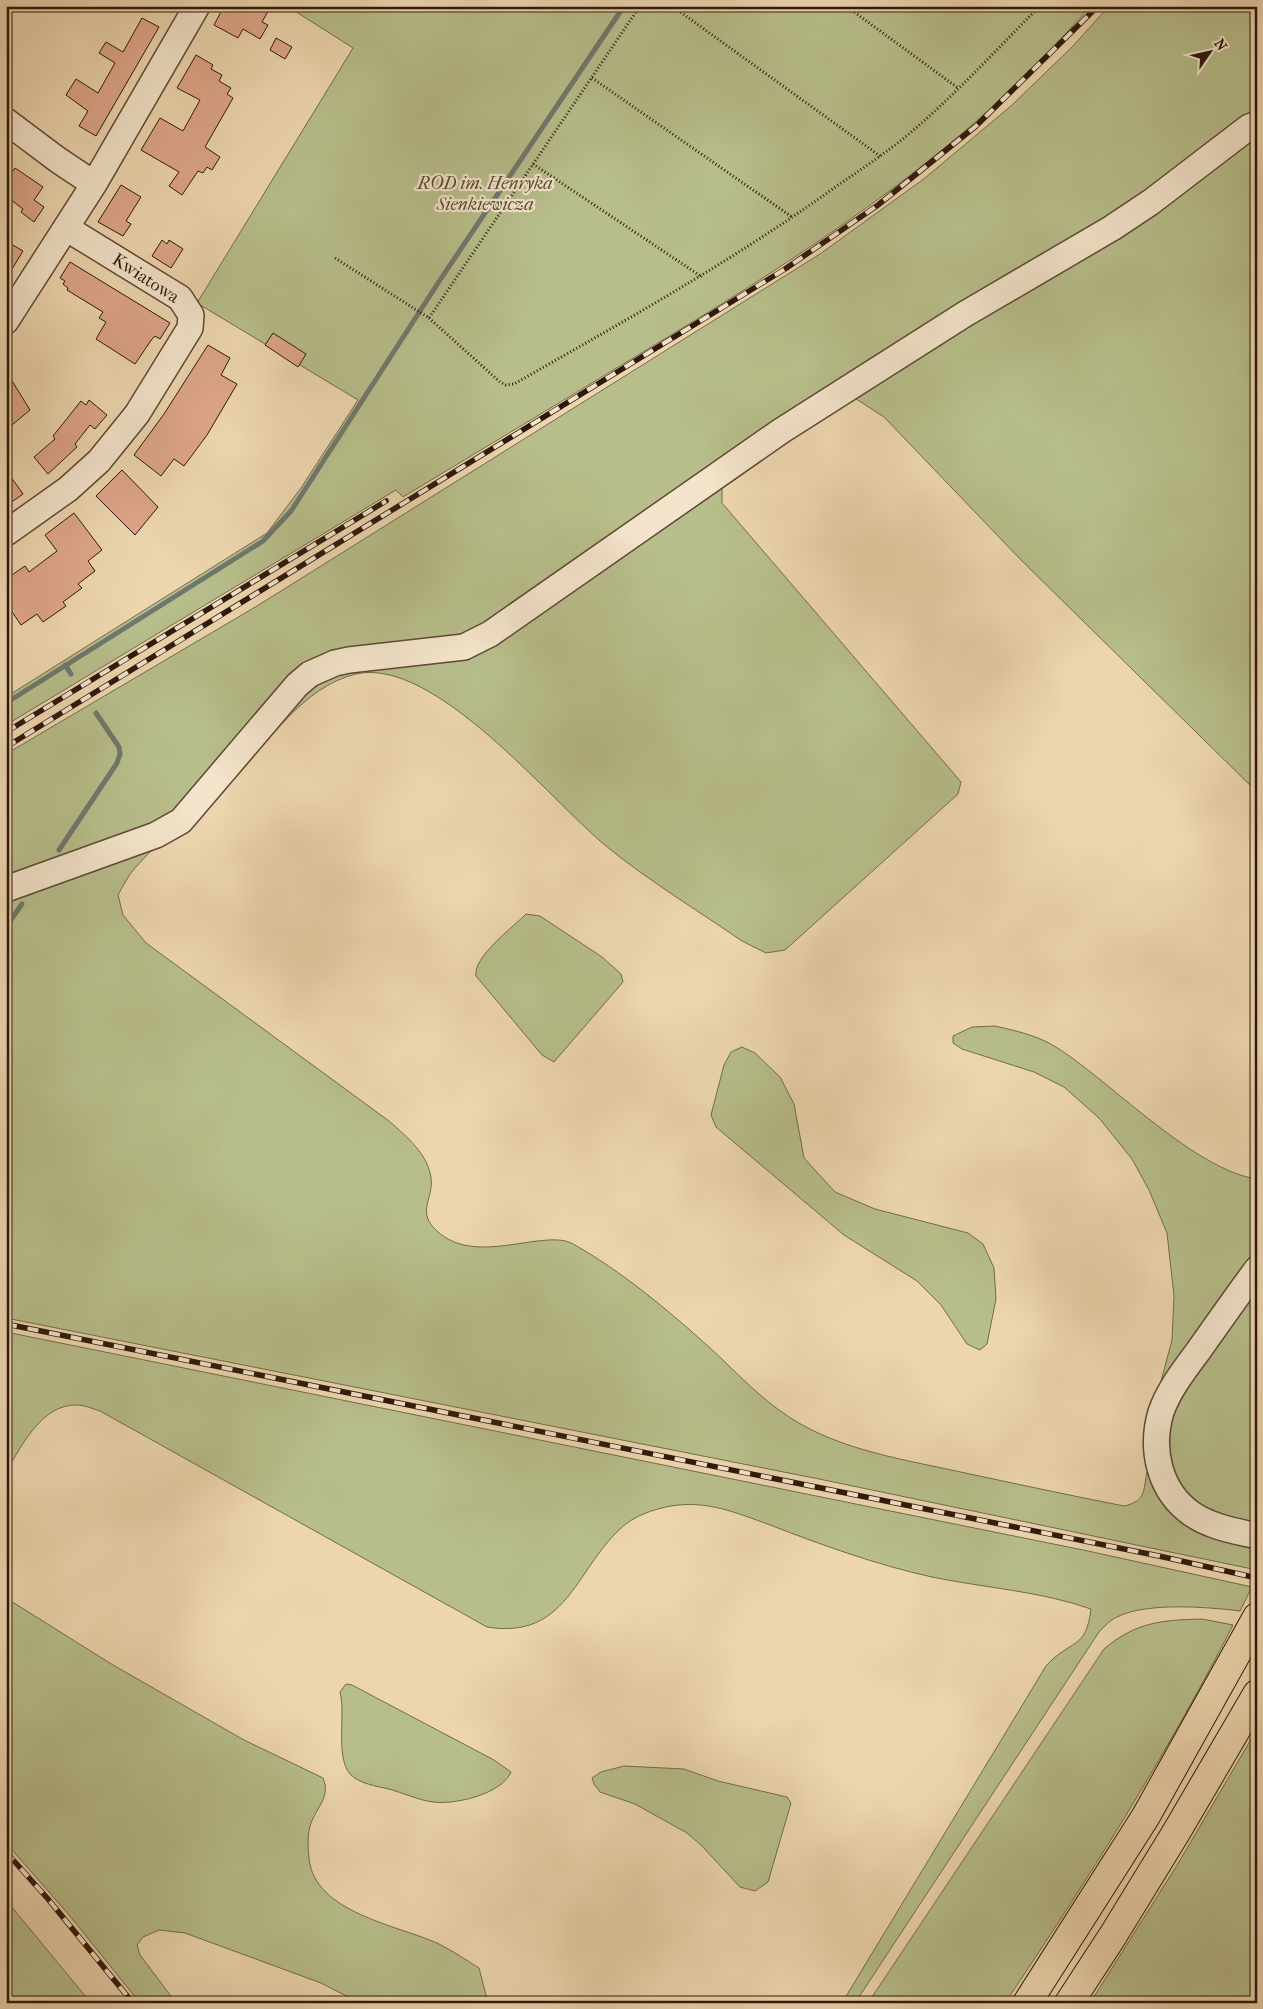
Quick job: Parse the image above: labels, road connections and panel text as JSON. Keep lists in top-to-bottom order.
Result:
{
  "streets": {
    "street": ["Kwiatowa"]
  },
  "parks": ["ROD im. Henryka Sienkiewicza"],
  "north": "top right"
}
